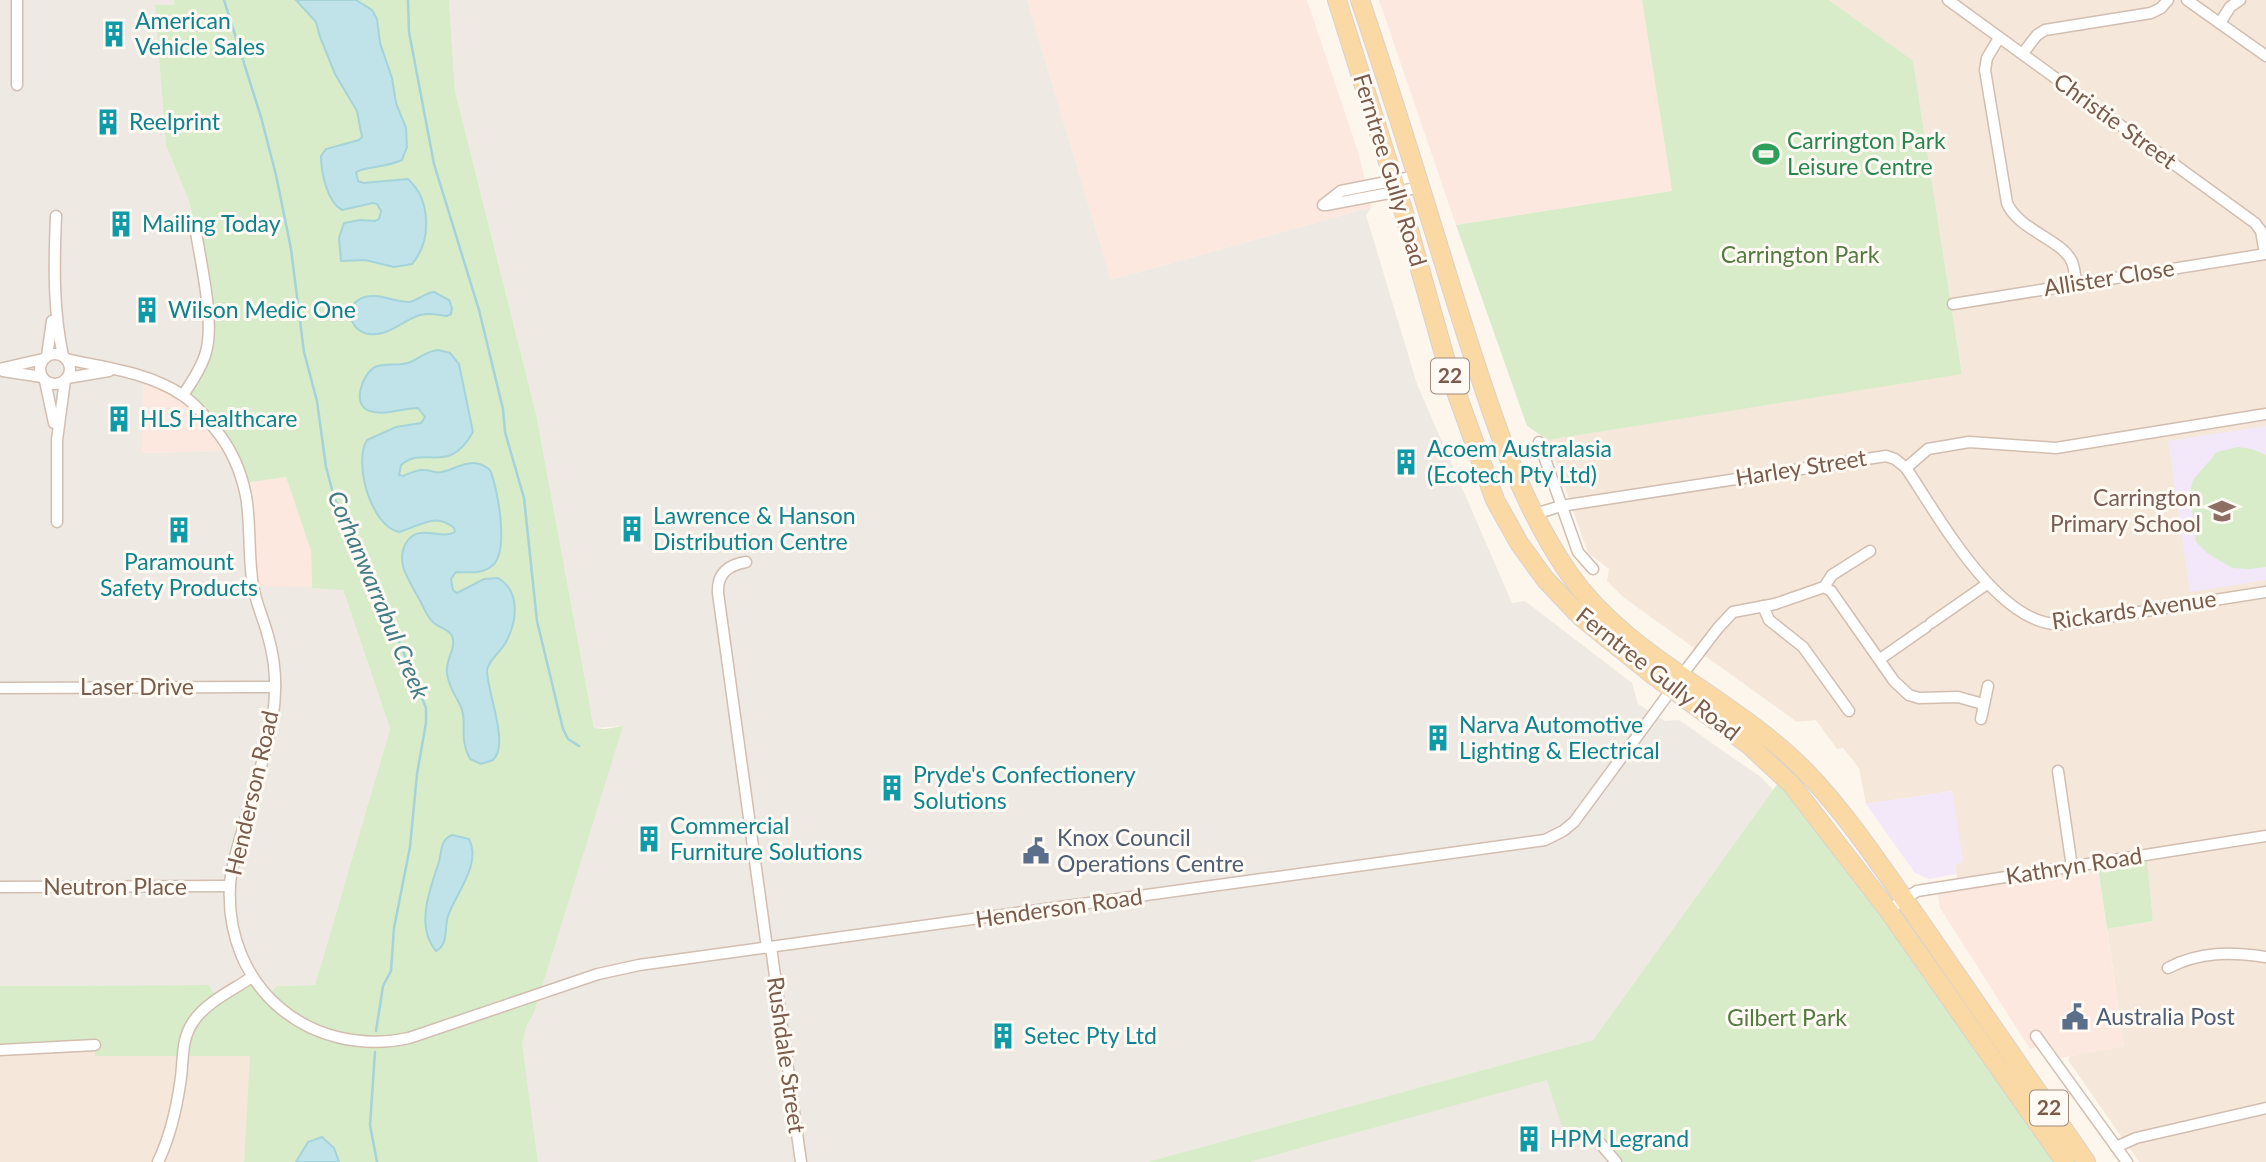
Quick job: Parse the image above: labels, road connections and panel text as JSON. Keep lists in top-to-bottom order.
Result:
{
  "streets": {
    "main road": ["Ferntree Gully Road", "22"],
    "street": [
      "Christie Street",
      "Allister Close",
      "Harley Street",
      "Rickards Avenue",
      "Laser Drive",
      "Henderson Road",
      "Kathryn Road",
      "Neutron Place",
      "Rushdale Street"
    ]
  },
  "crossings": [
    ["Christie Street", "Allister Close"],
    ["Ferntree Gully Road", "Harley Street"],
    ["Ferntree Gully Road", "Henderson Road"],
    ["Ferntree Gully Road", "Kathryn Road"],
    ["Harley Street", "Rickards Avenue"],
    ["Laser Drive", "Henderson Road"],
    ["Henderson Road", "Neutron Place"],
    ["Henderson Road", "Rushdale Street"]
  ],
  "water": ["Corhanwarrabul Creek"],
  "parks": ["Carrington Park", "Gilbert Park"],
  "places": {
    "building": [
      "American Vehicle Sales",
      "Reelprint",
      "Mailing Today",
      "Wilson Medic One",
      "HLS Healthcare",
      "Acoem Australasia (Ecotech Pty Ltd)",
      "Lawrence & Hanson Distribution Centre",
      "Paramount Safety Products",
      "Narva Automotive Lighting & Electrical",
      "Pryde's Confectionery Solutions",
      "Commercial Furniture Solutions",
      "Setec Pty Ltd",
      "HPM Legrand"
    ],
    "sports": ["Carrington Park Leisure Centre"],
    "school or university": ["Carrington Primary School"],
    "public building": ["Knox Council Operations Centre", "Australia Post"]
  }
}
